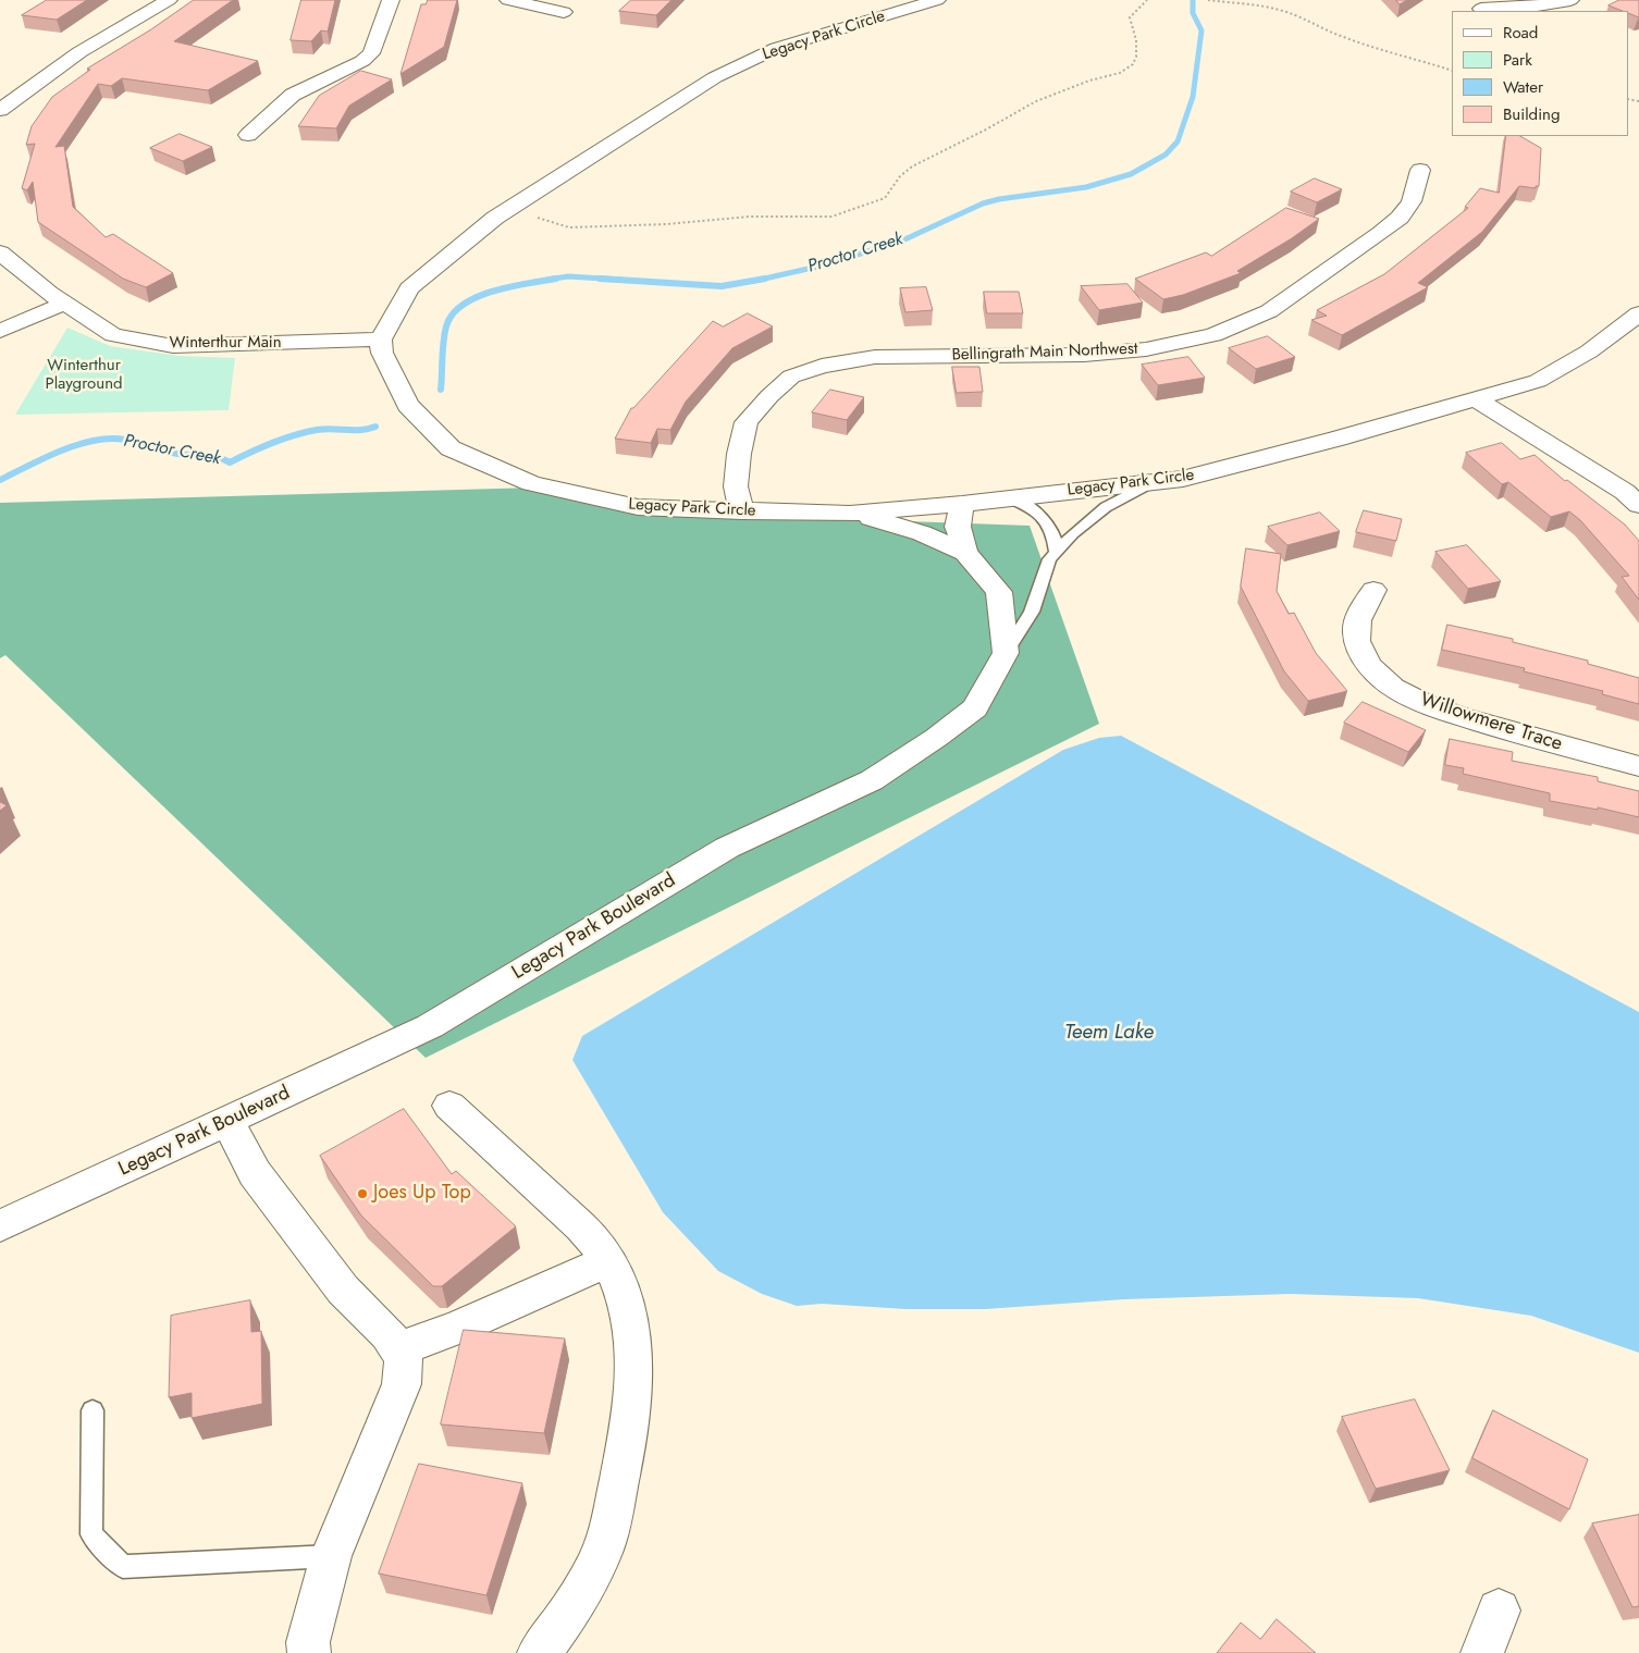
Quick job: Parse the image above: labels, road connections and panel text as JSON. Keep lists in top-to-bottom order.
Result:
{
  "streets": {
    "street": [
      "Legacy Park Circle",
      "Winterthur Main",
      "Bellingrath Main Northwest",
      "Willowmere Trace",
      "Legacy Park Boulevard"
    ]
  },
  "crossings": [
    ["Legacy Park Circle", "Winterthur Main"],
    ["Legacy Park Circle", "Bellingrath Main Northwest"]
  ],
  "water": ["Proctor Creek", "Teem Lake"],
  "parks": ["Winterthur Playground"],
  "places": ["Joes Up Top"],
  "legend": [
    "Road",
    "Park",
    "Water",
    "Building"
  ]
}
